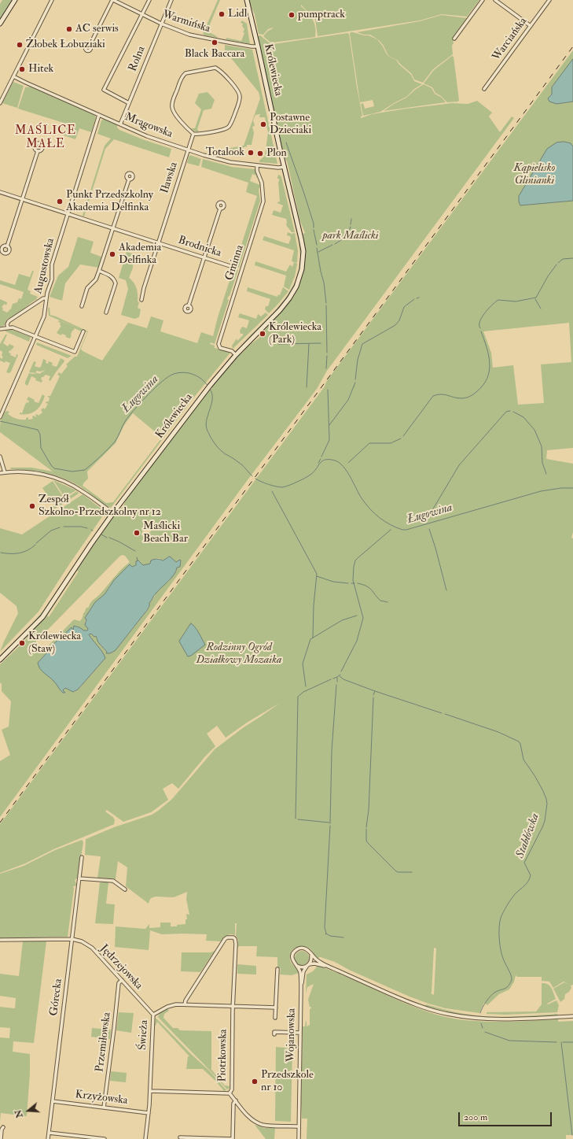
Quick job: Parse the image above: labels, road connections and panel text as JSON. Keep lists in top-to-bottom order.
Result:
{
  "streets": {
    "street": [
      "Warmińska",
      "Warciańska",
      "Rolna",
      "Królewiecka",
      "Mrągowska",
      "Iławska",
      "Brodnicka",
      "Gminna",
      "Augustowska",
      "Jędrzejowska",
      "Górecka",
      "Świeża",
      "Wojanowska",
      "Przemiłowska",
      "Piotrkowska",
      "Krzyżowska"
    ]
  },
  "crossings": [
    ["Warmińska", "Rolna"],
    ["Warmińska", "Królewiecka"],
    ["Rolna", "Mrągowska"],
    ["Królewiecka", "Mrągowska"],
    ["Królewiecka", "Gminna"],
    ["Mrągowska", "Iławska"],
    ["Mrągowska", "Gminna"],
    ["Mrągowska", "Augustowska"],
    ["Iławska", "Brodnicka"],
    ["Brodnicka", "Augustowska"],
    ["Jędrzejowska", "Górecka"],
    ["Jędrzejowska", "Świeża"],
    ["Jędrzejowska", "Przemiłowska"],
    ["Górecka", "Krzyżowska"],
    ["Świeża", "Piotrkowska"],
    ["Świeża", "Krzyżowska"],
    ["Przemiłowska", "Krzyżowska"]
  ],
  "districts": ["MAŚLICE MAŁE"],
  "water": ["Ługowina", "Stabłówka"],
  "parks": ["Kąpielisko Glinianki", "park Maślicki", "Rodzinny Ogród Działkowy Mozaika"],
  "places": [
    "Lidl",
    "pumptrack",
    "AC serwis",
    "Black Baccara",
    "Żłobek Łobuziaki",
    "Hitek",
    "Postawne Dzieciaki",
    "Totalook",
    "Plon",
    "Punkt Przedszkolny Akademia Delfinka",
    "Akademia Delfinka",
    "Królewiecka (Park)",
    "Zespół Szkolno-Przedszkolny nr 12",
    "Maślicki Beach Bar",
    "Królewiecka (Staw)",
    "Przedszkole nr 10"
  ],
  "scale_bar": "200 m",
  "north": "left"
}
